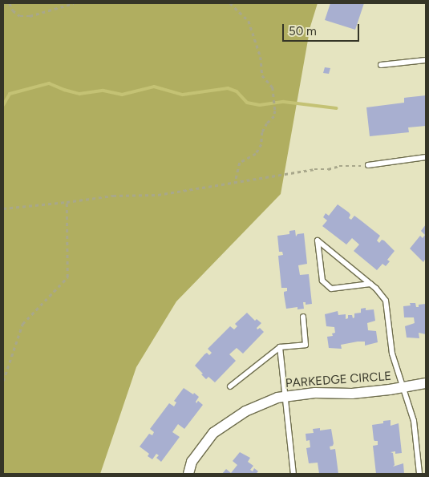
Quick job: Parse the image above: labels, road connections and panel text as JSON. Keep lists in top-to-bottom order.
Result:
{
  "streets": {
    "street": ["PARKEDGE CIRCLE"]
  },
  "scale_bar": "50 m"
}
